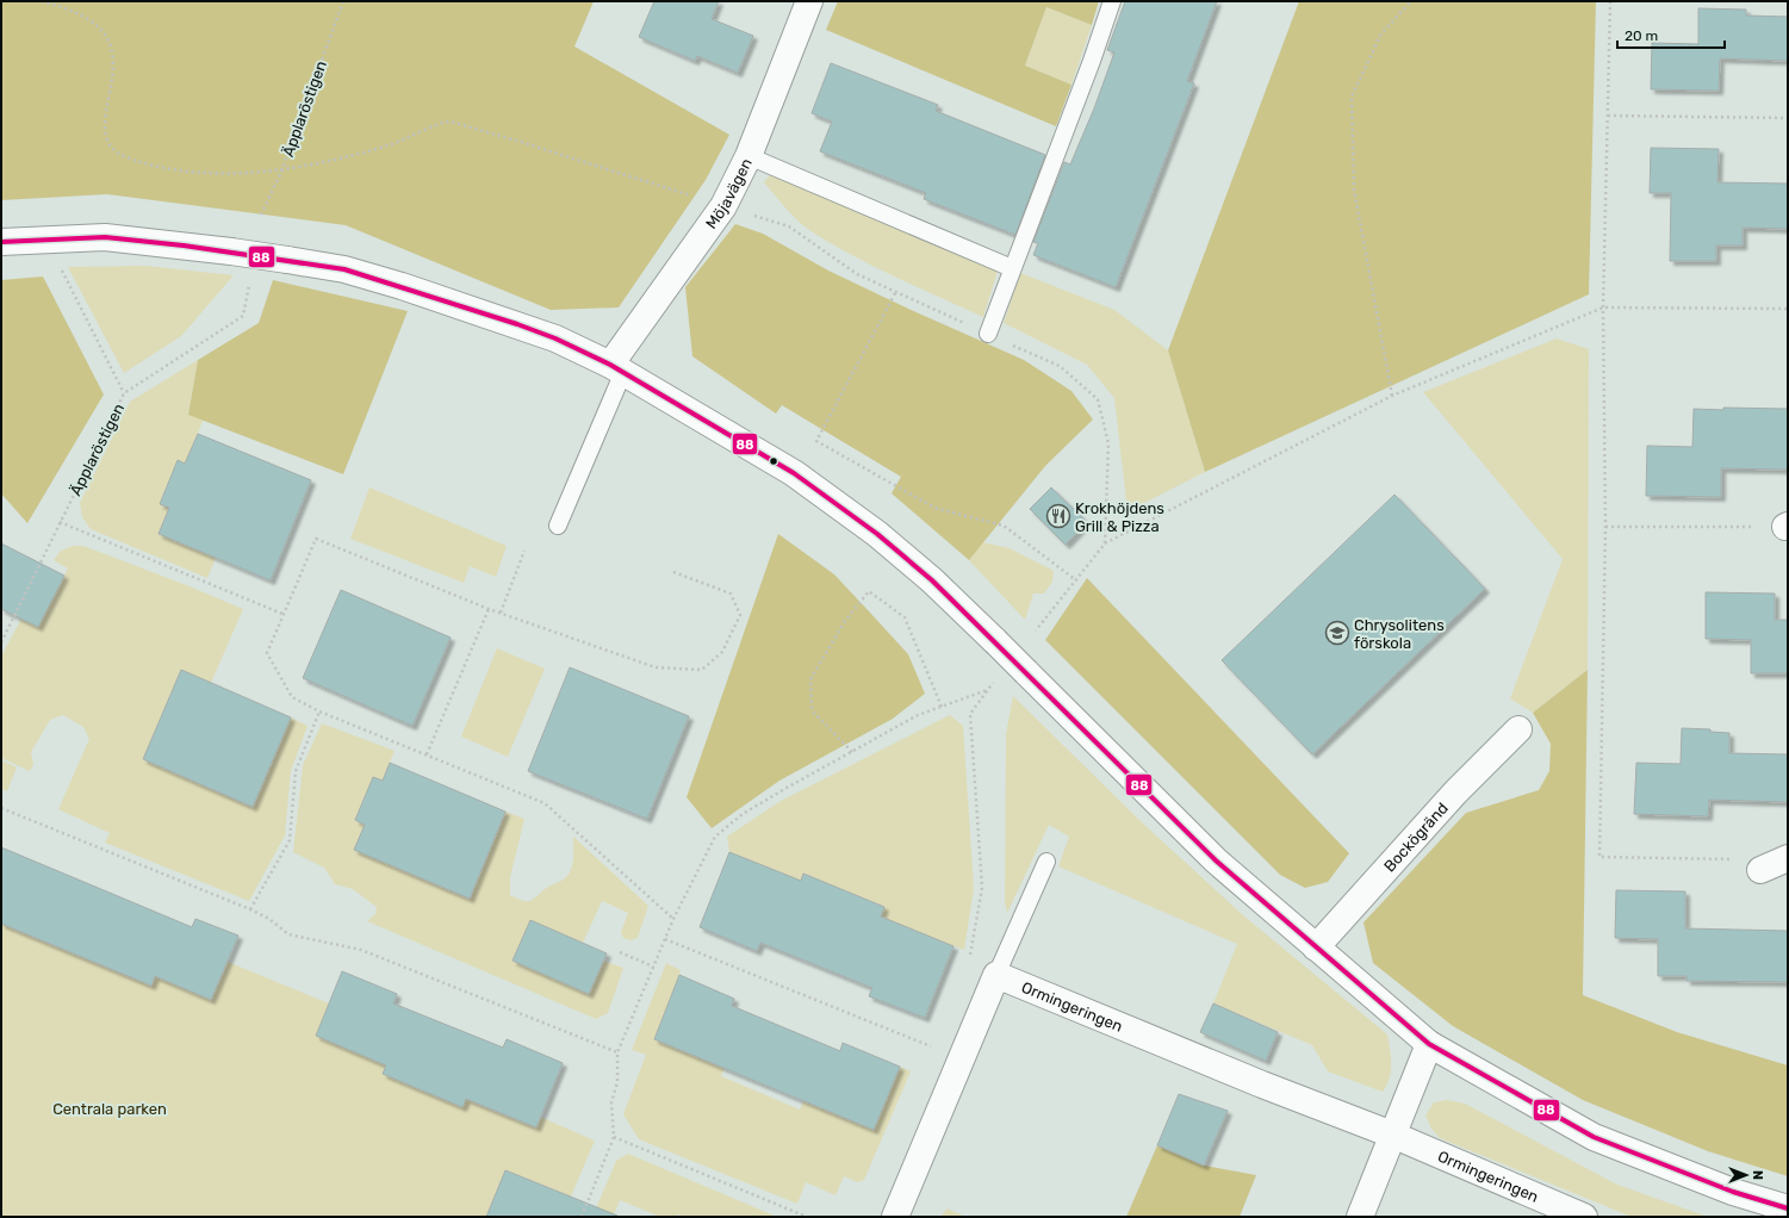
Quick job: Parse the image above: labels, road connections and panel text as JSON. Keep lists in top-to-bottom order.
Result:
{
  "streets": {
    "street": ["Möjavägen", "Bockögränd", "Ormingeringen"],
    "path": ["Äpplaröstigen"]
  },
  "parks": ["Centrala parken"],
  "places": {
    "restaurant": ["Krokhöjdens Grill & Pizza"],
    "school or university": ["Chrysolitens förskola"]
  },
  "lines": ["transit line 88"],
  "scale_bar": "20 m",
  "north": "right"
}
